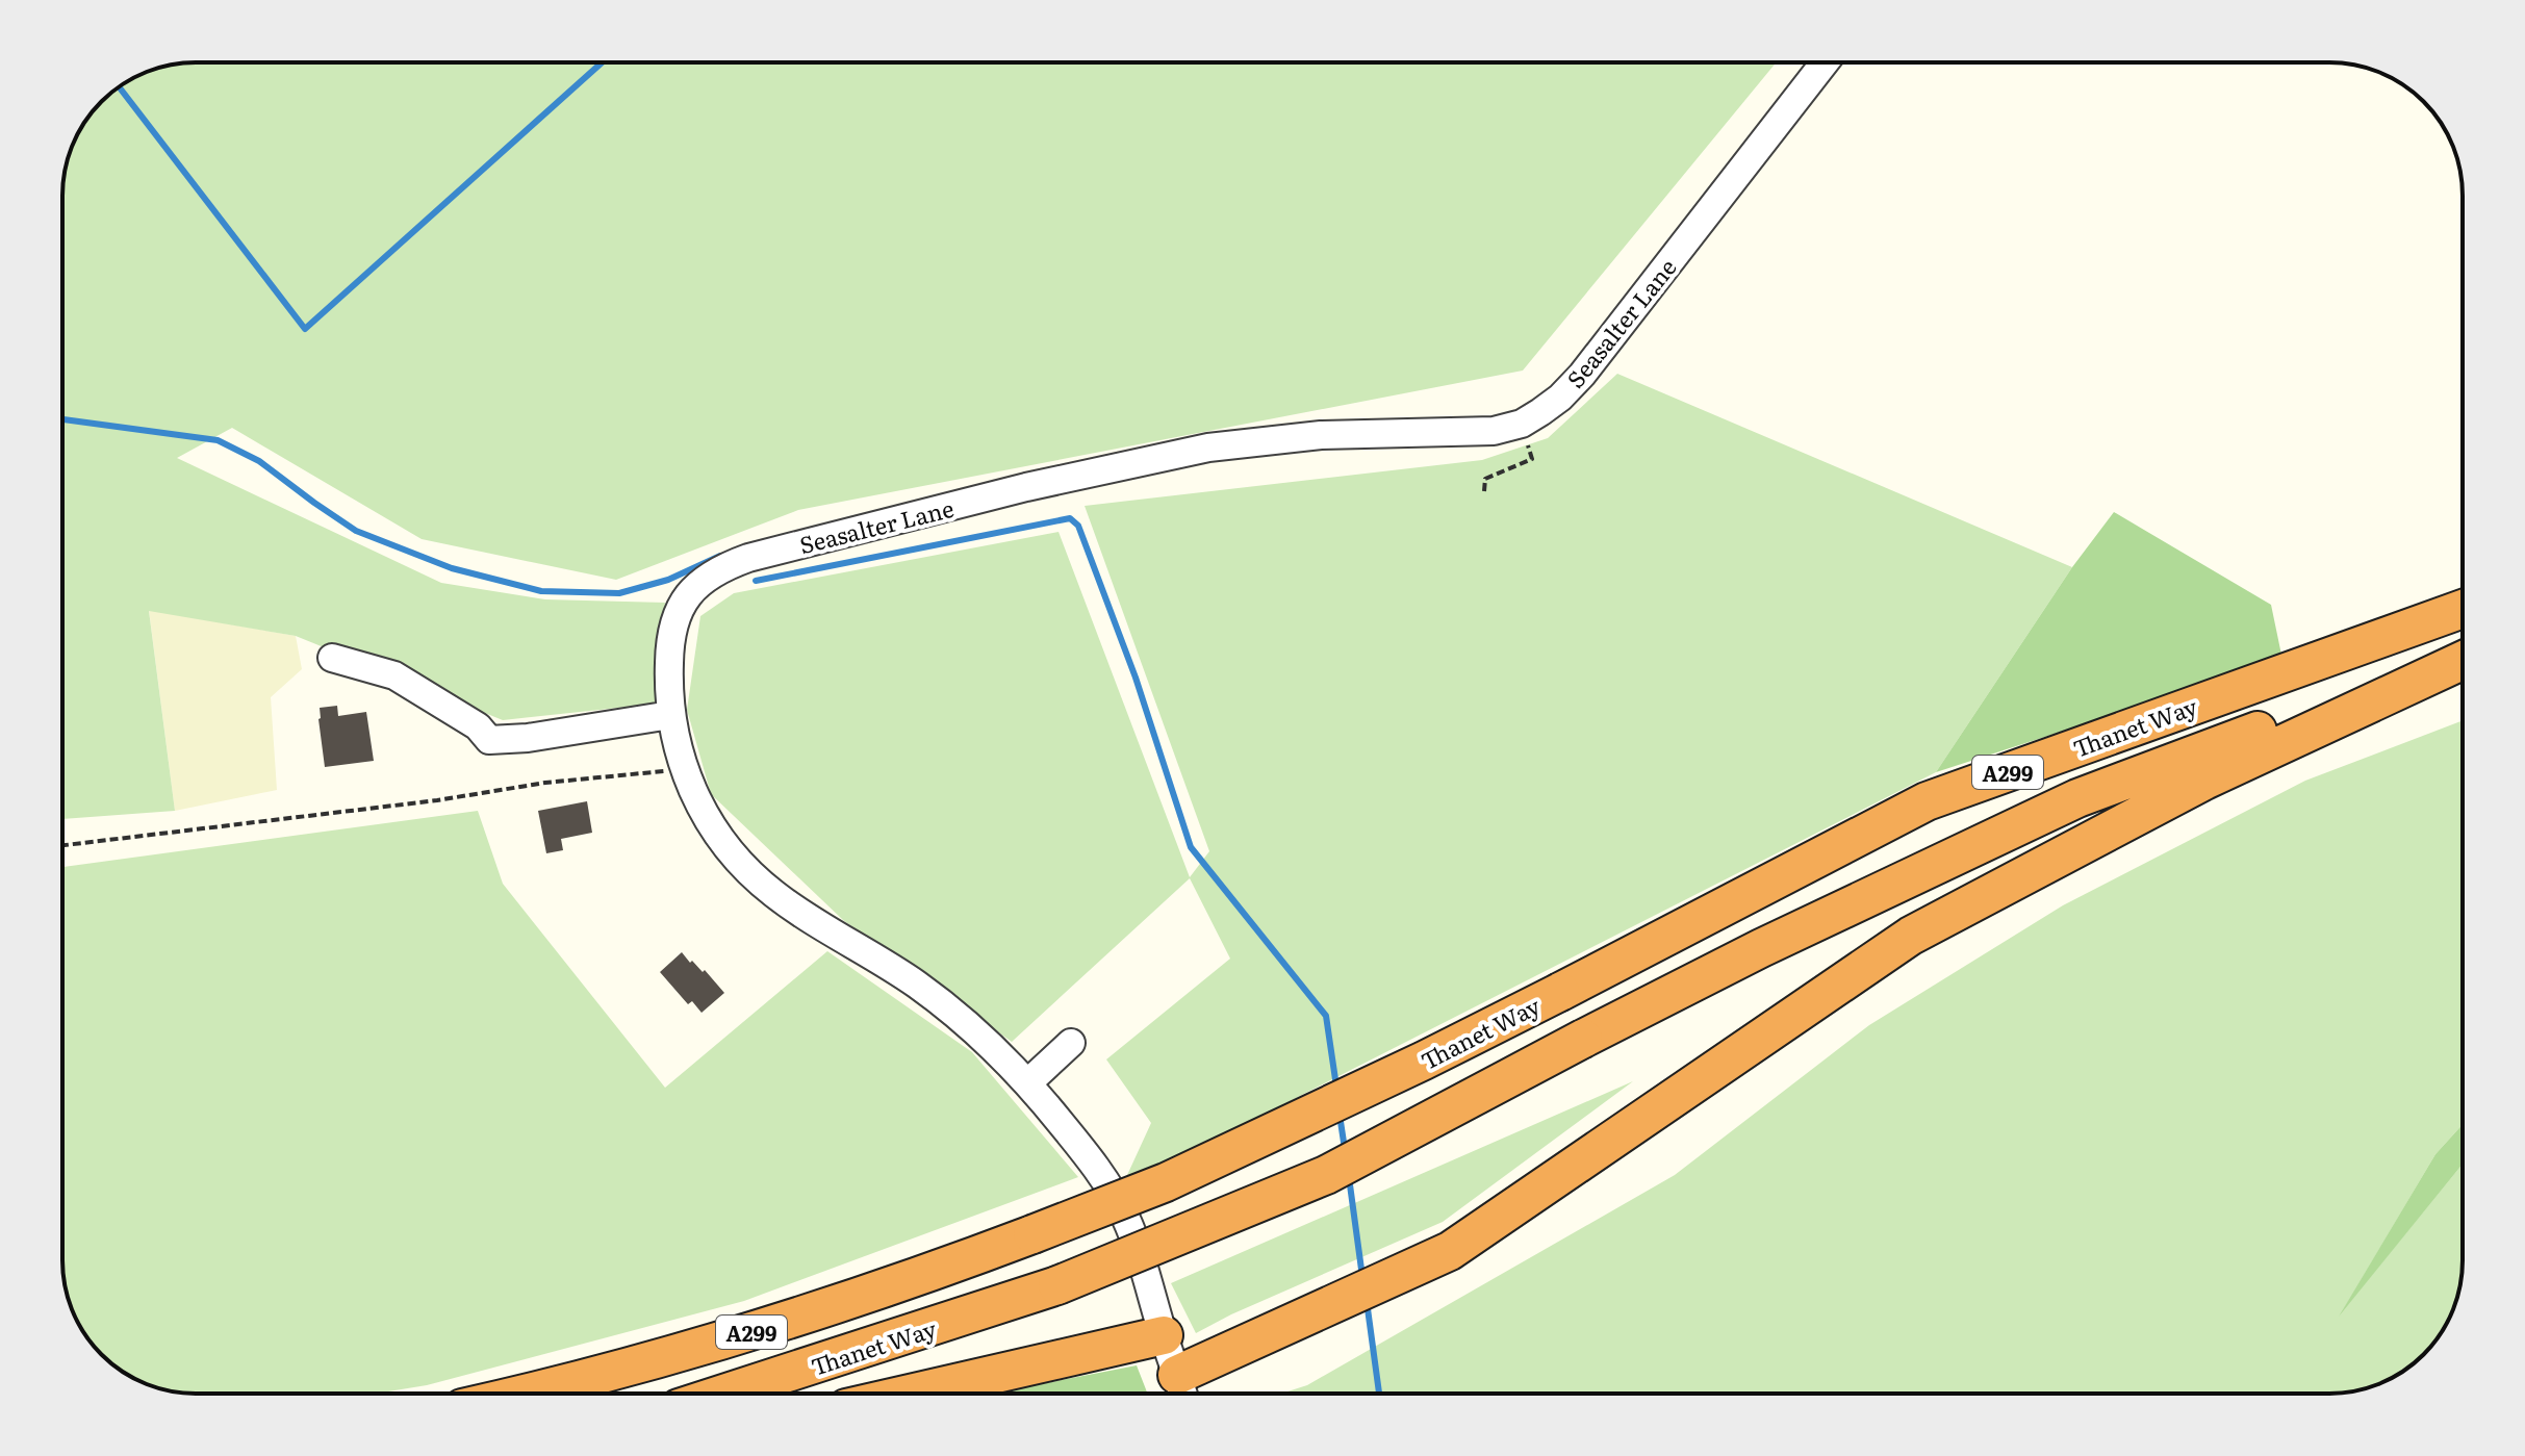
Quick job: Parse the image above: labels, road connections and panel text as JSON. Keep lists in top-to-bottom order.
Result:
{
  "streets": {
    "highway": ["Thanet Way", "A299"],
    "street": ["Seasalter Lane"]
  }
}
